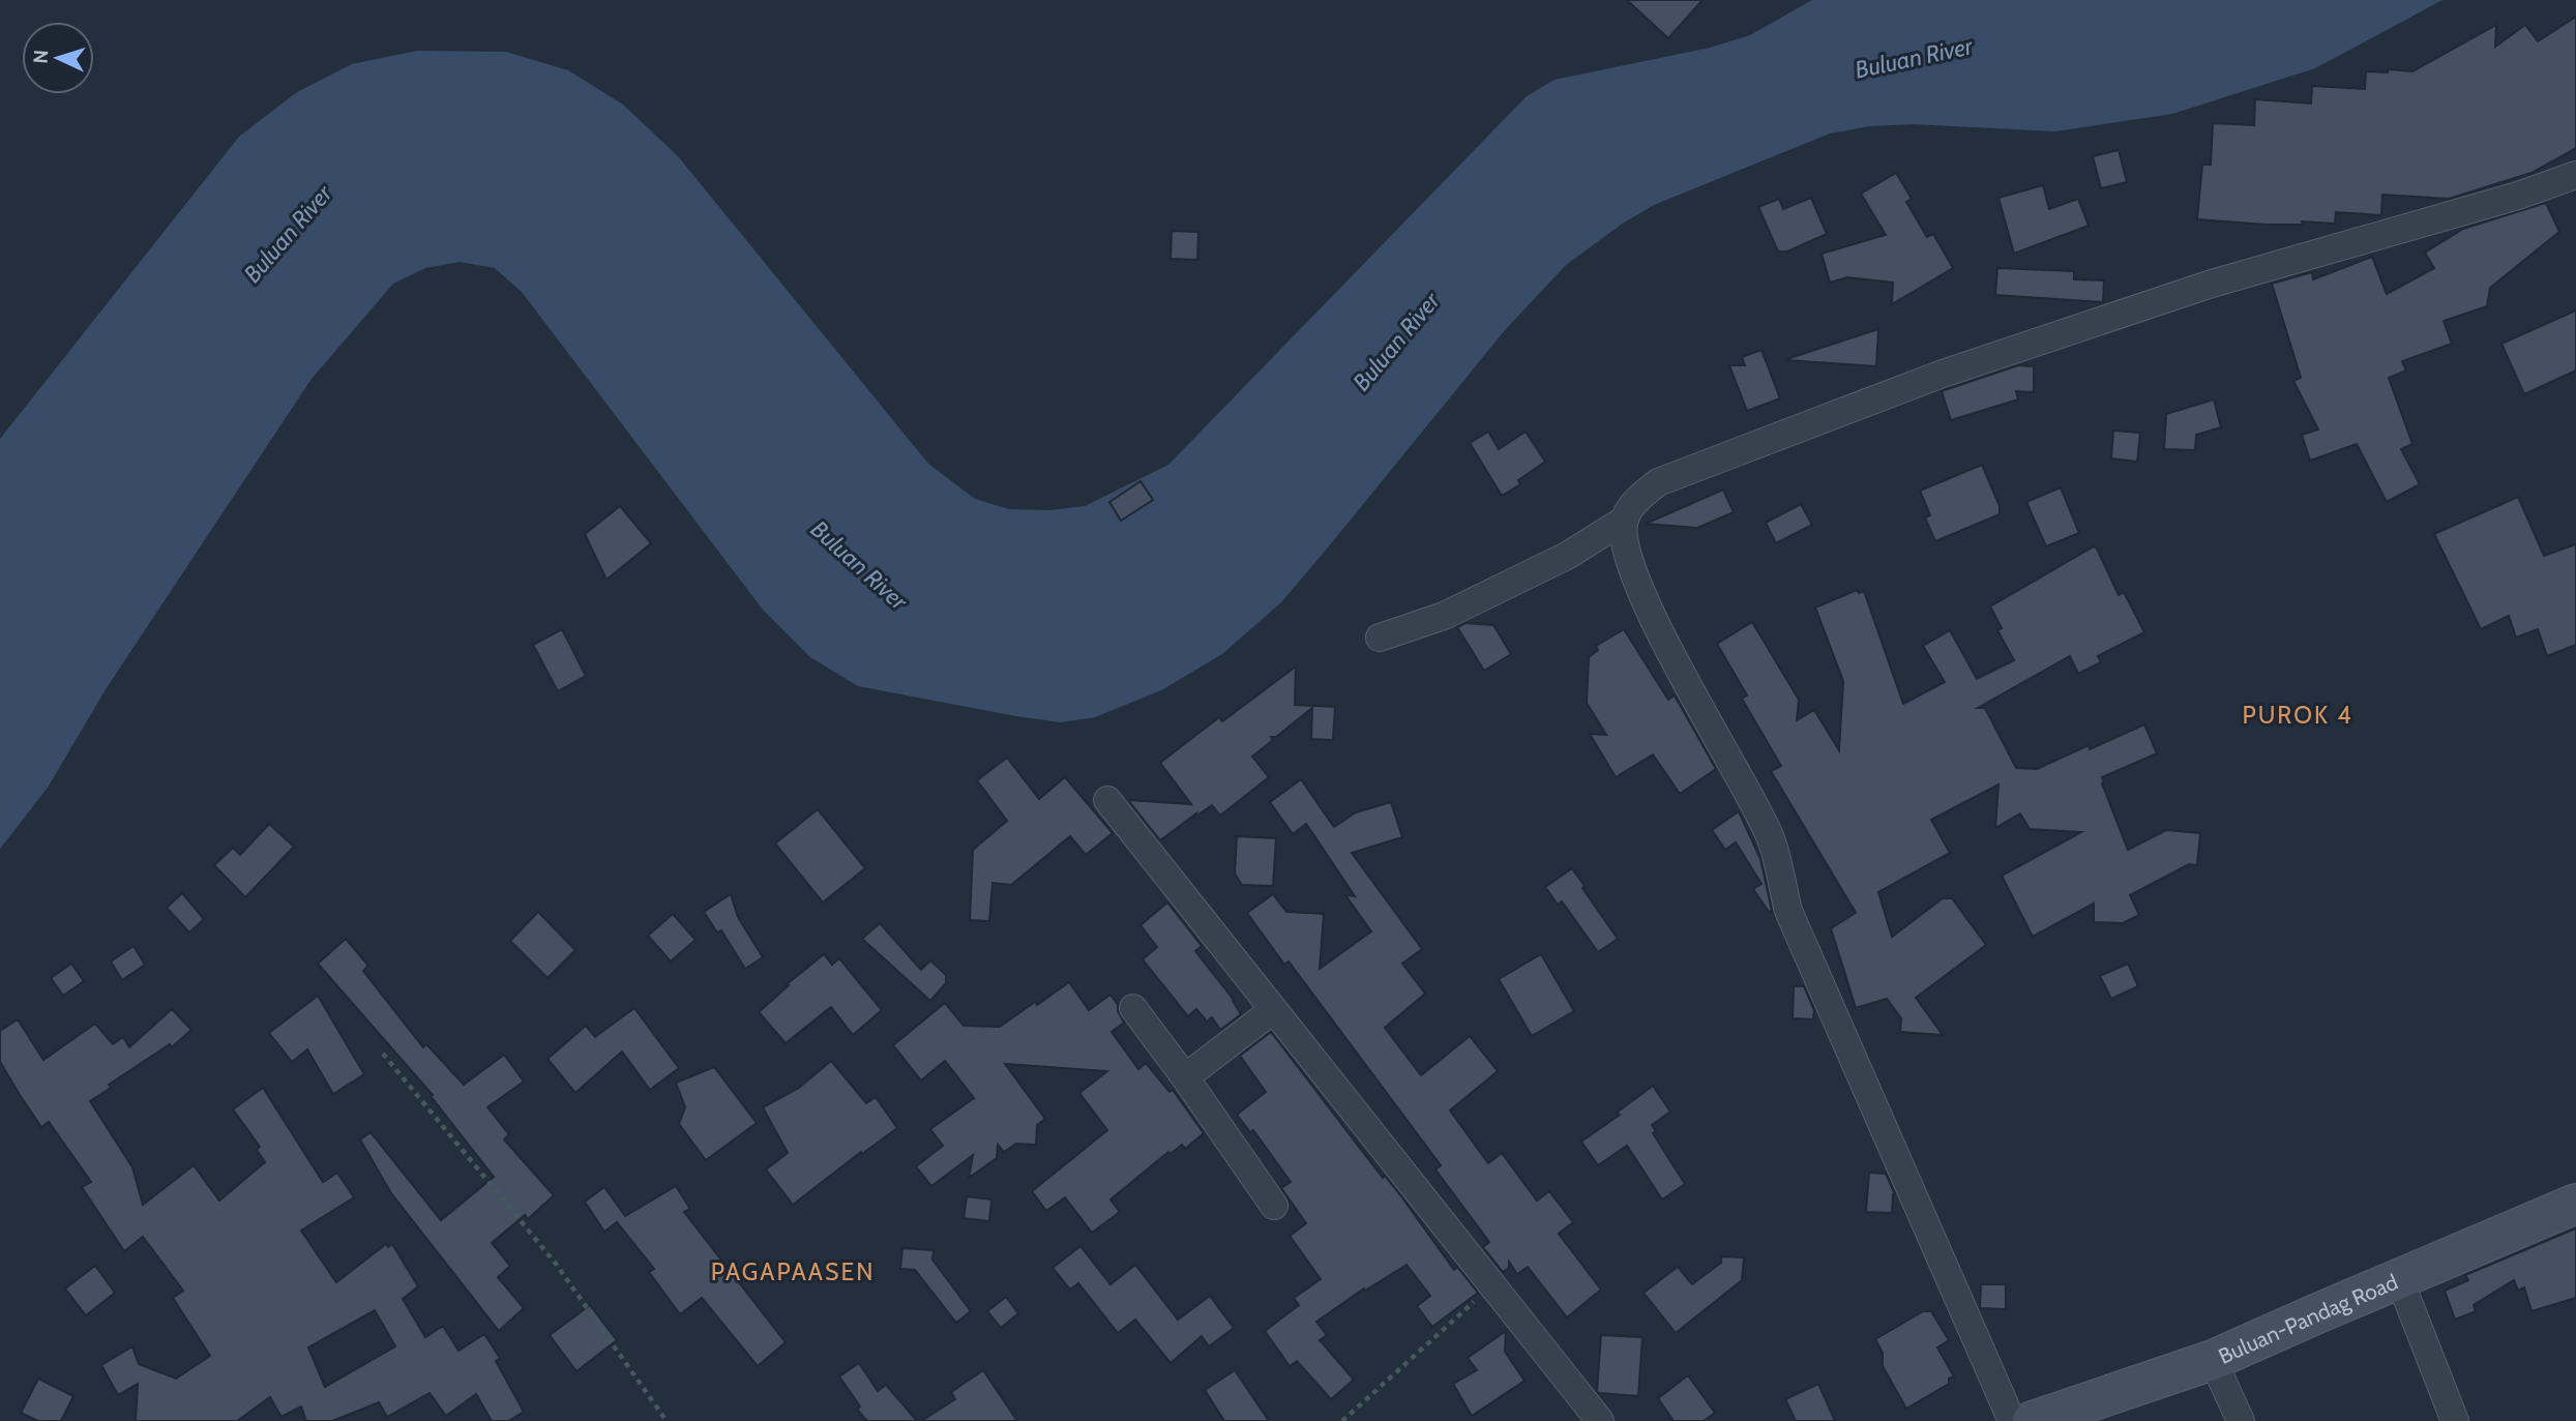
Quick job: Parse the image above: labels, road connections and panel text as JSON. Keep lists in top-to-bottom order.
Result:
{
  "streets": {
    "main road": ["Buluan-Pandag Road"]
  },
  "districts": ["PUROK 4", "PAGAPAASEN"],
  "water": ["Buluan River"],
  "north": "left"
}
